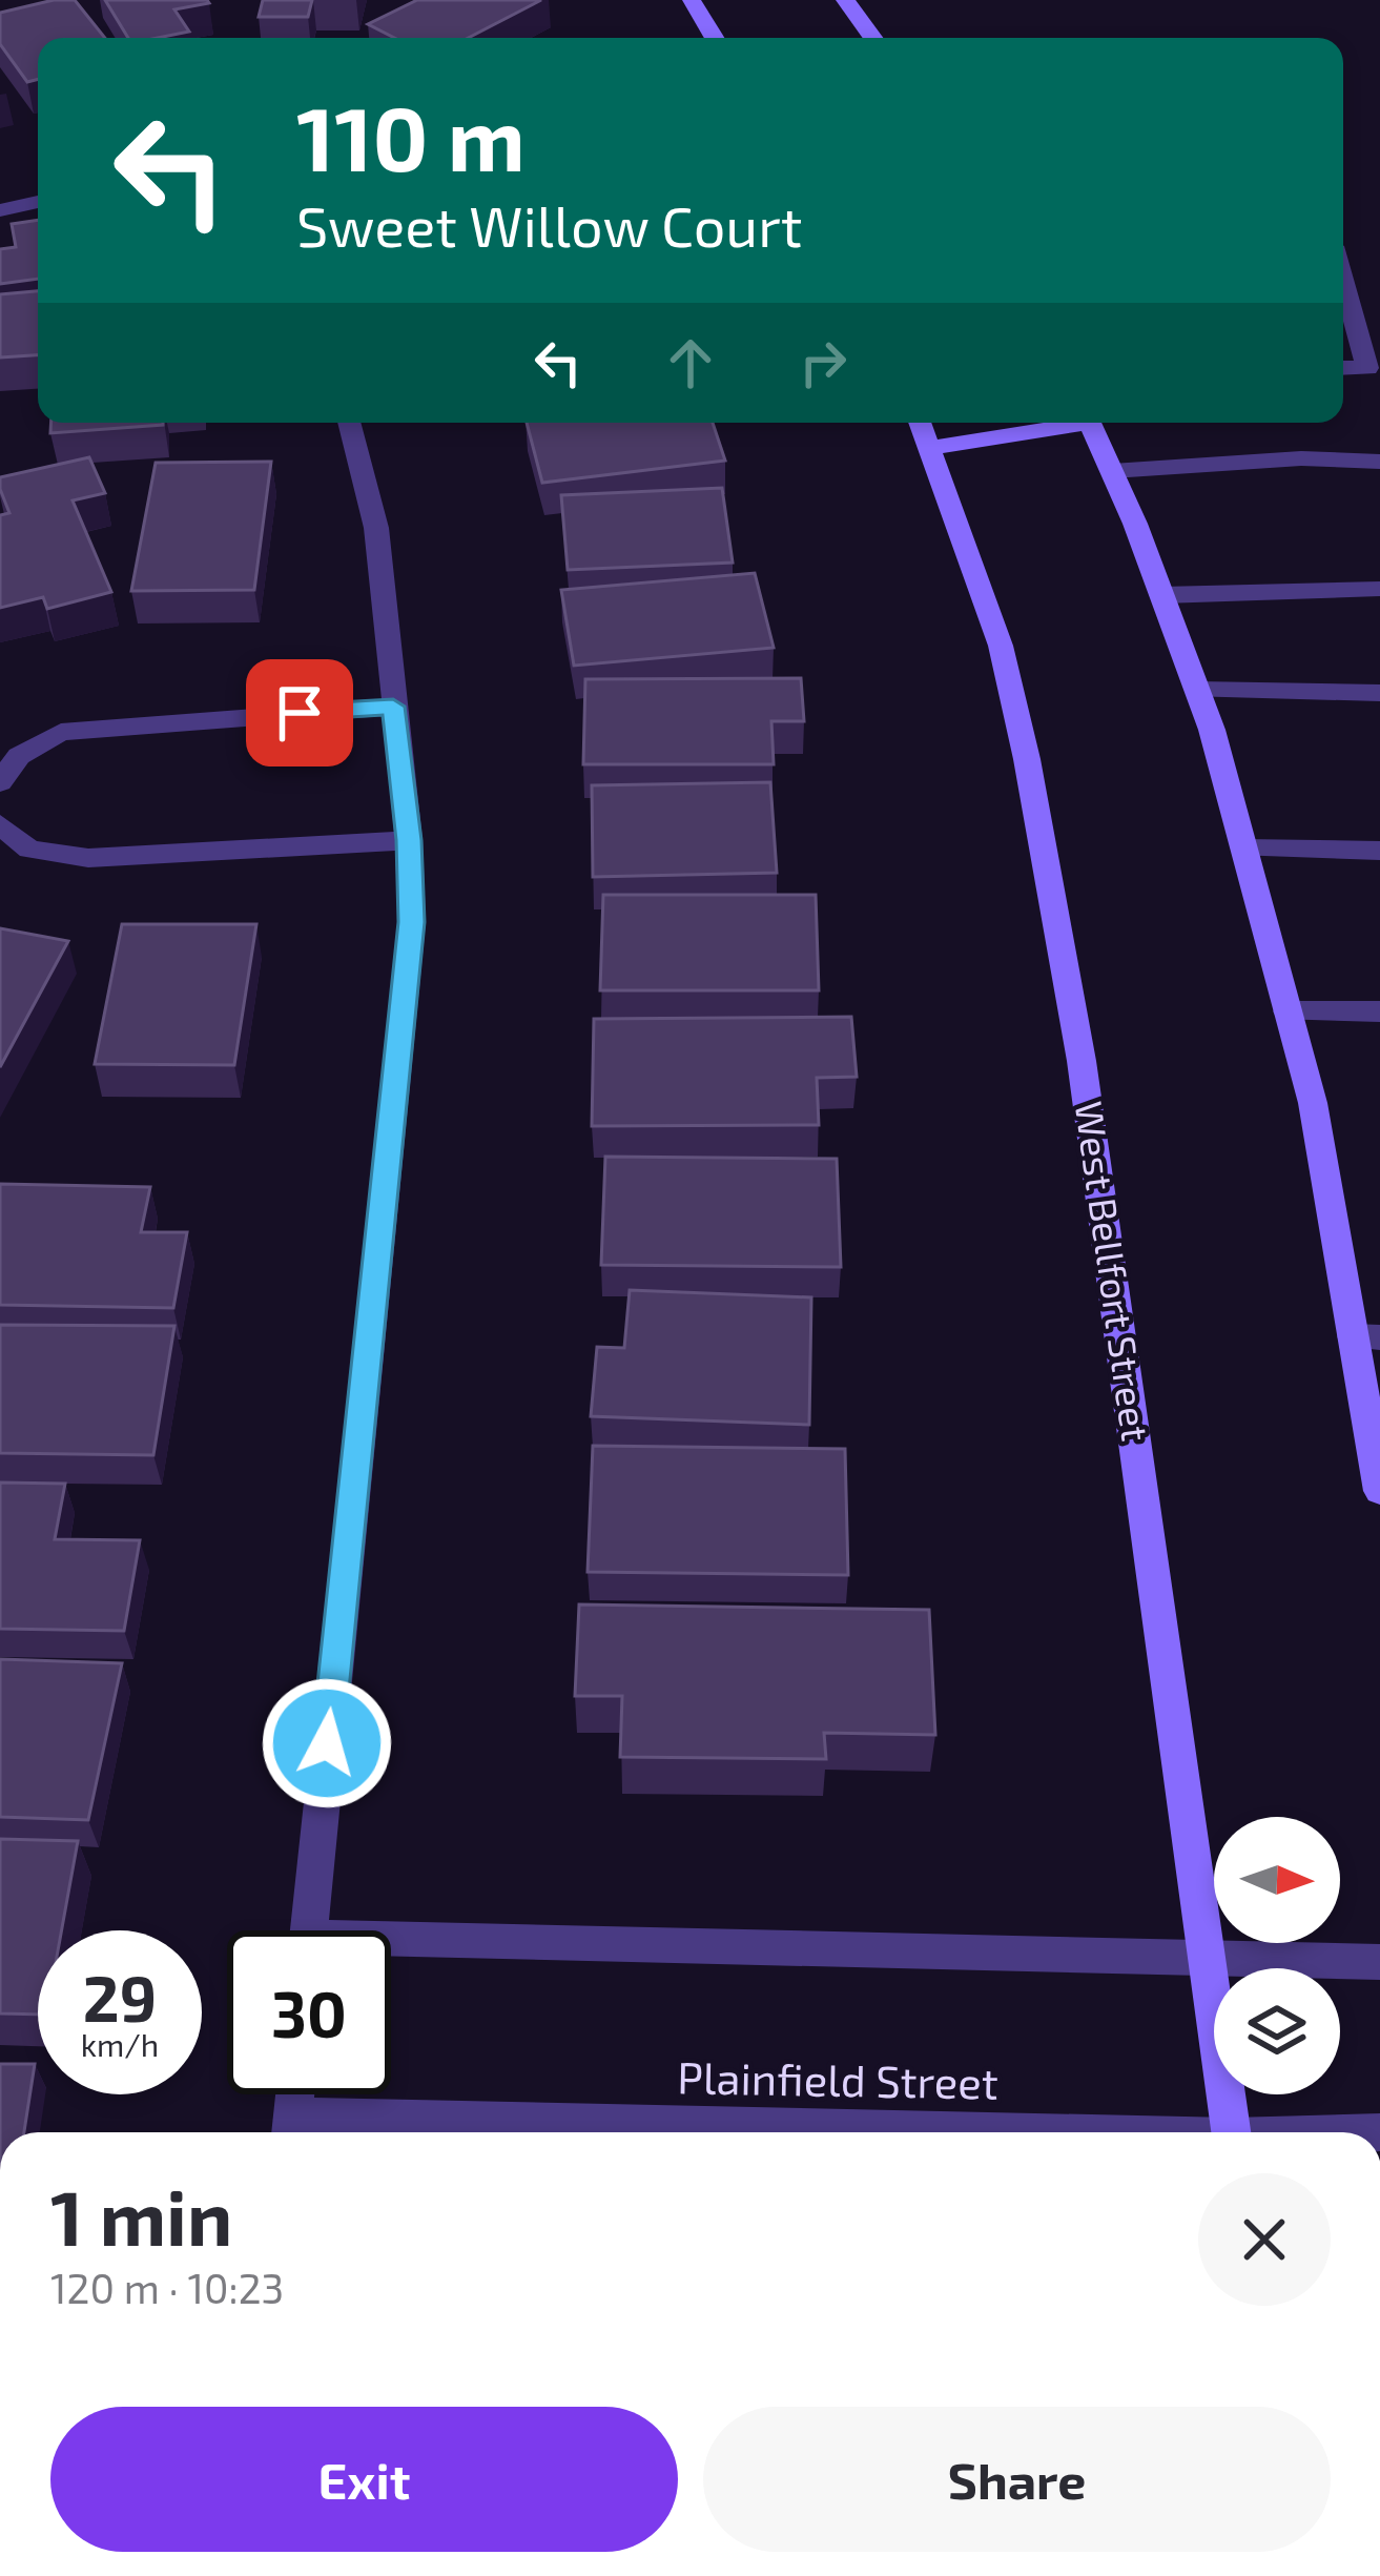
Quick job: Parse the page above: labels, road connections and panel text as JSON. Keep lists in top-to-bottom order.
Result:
{
  "streets": {
    "main road": ["West Bellfort Street"],
    "street": ["Plainfield Street"]
  },
  "north": "right",
  "page": {
    "turn": ["110 m", "Sweet Willow Court"],
    "speed": "29 km/h",
    "limit": "30",
    "heading": ["1 min", "120 m · 10:23"],
    "buttons": ["Exit", "Share"]
  }
}
